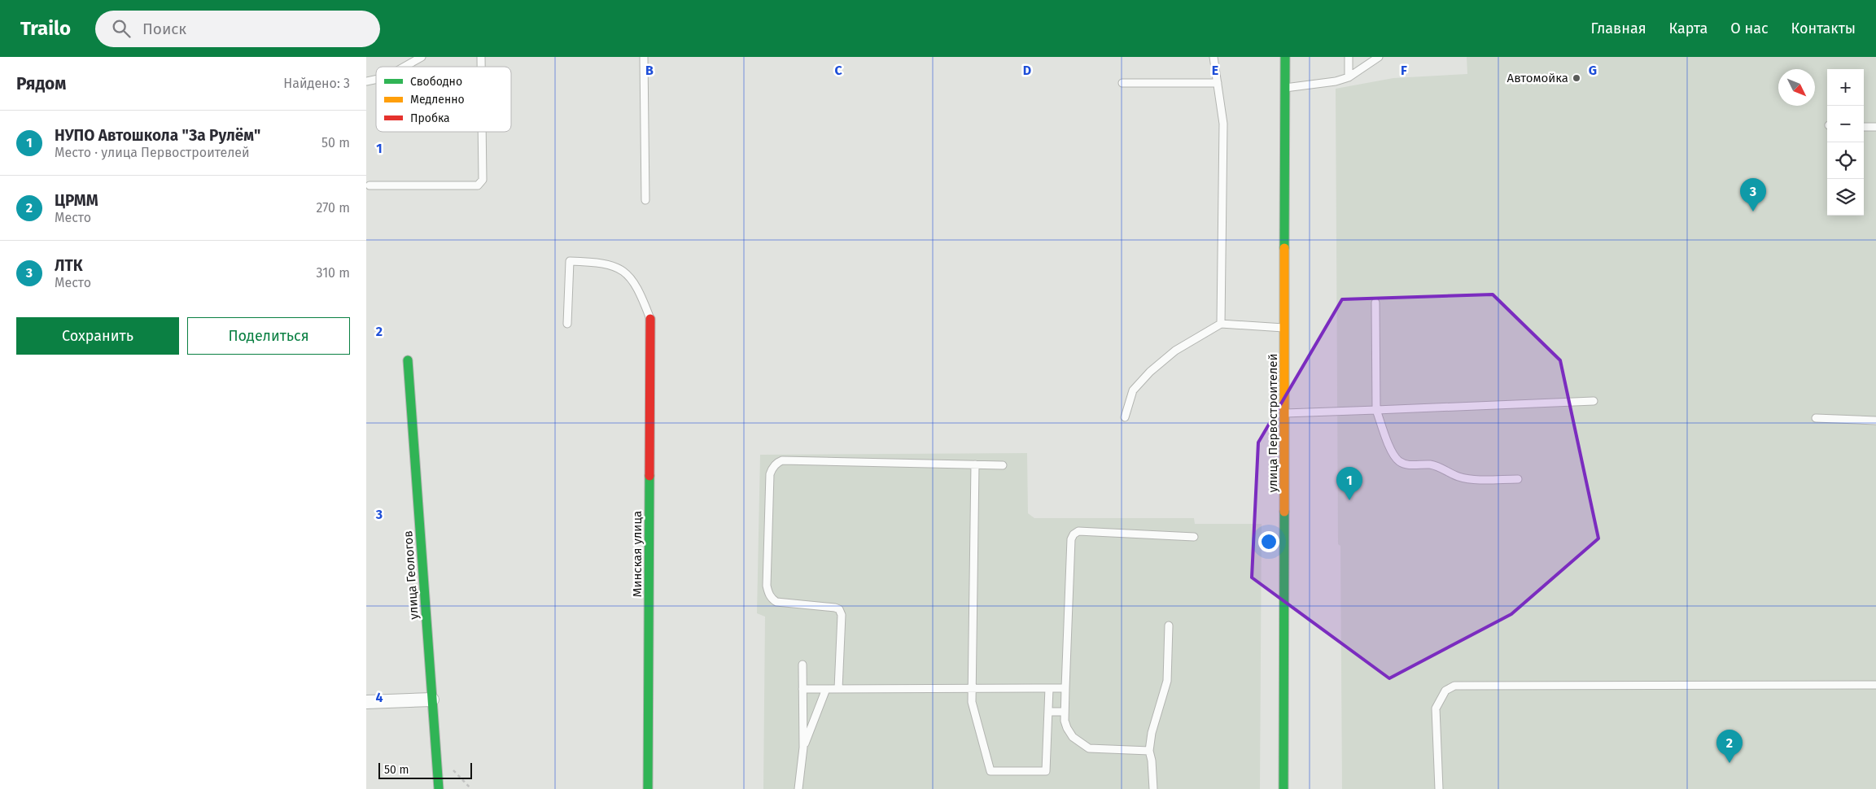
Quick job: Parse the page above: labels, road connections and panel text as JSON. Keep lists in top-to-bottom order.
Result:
{
  "streets": {
    "street": ["улица Первостроителей", "Минская улица", "улица Геологов"]
  },
  "places": ["Автомойка"],
  "legend": ["Свободно", "Медленно", "Пробка"],
  "scale_bar": "50 m",
  "north": "bottom right",
  "page": {
    "header": "Trailo",
    "search": "Поиск",
    "nav": [
      "Главная",
      "Карта",
      "О нас",
      "Контакты"
    ],
    "heading": ["Рядом", "Найдено: 3"],
    "map_buttons": ["+", "−"],
    "list": [
      {
        "mark": "1",
        "name": "НУПО Автошкола \"За Рулём\"",
        "note": "Место · улица Первостроителей",
        "value": "50 m"
      },
      {
        "mark": "2",
        "name": "ЦРММ",
        "note": "Место",
        "value": "270 m"
      },
      {
        "mark": "3",
        "name": "ЛТК",
        "note": "Место",
        "value": "310 m"
      }
    ],
    "pins": ["3", "1", "2"],
    "buttons": ["Сохранить", "Поделиться"],
    "scale": "50 m"
  },
  "grid": {
    "columns": [
      "B",
      "C",
      "D",
      "E",
      "F",
      "G"
    ],
    "rows": [
      "1",
      "2",
      "3",
      "4"
    ]
  }
}
